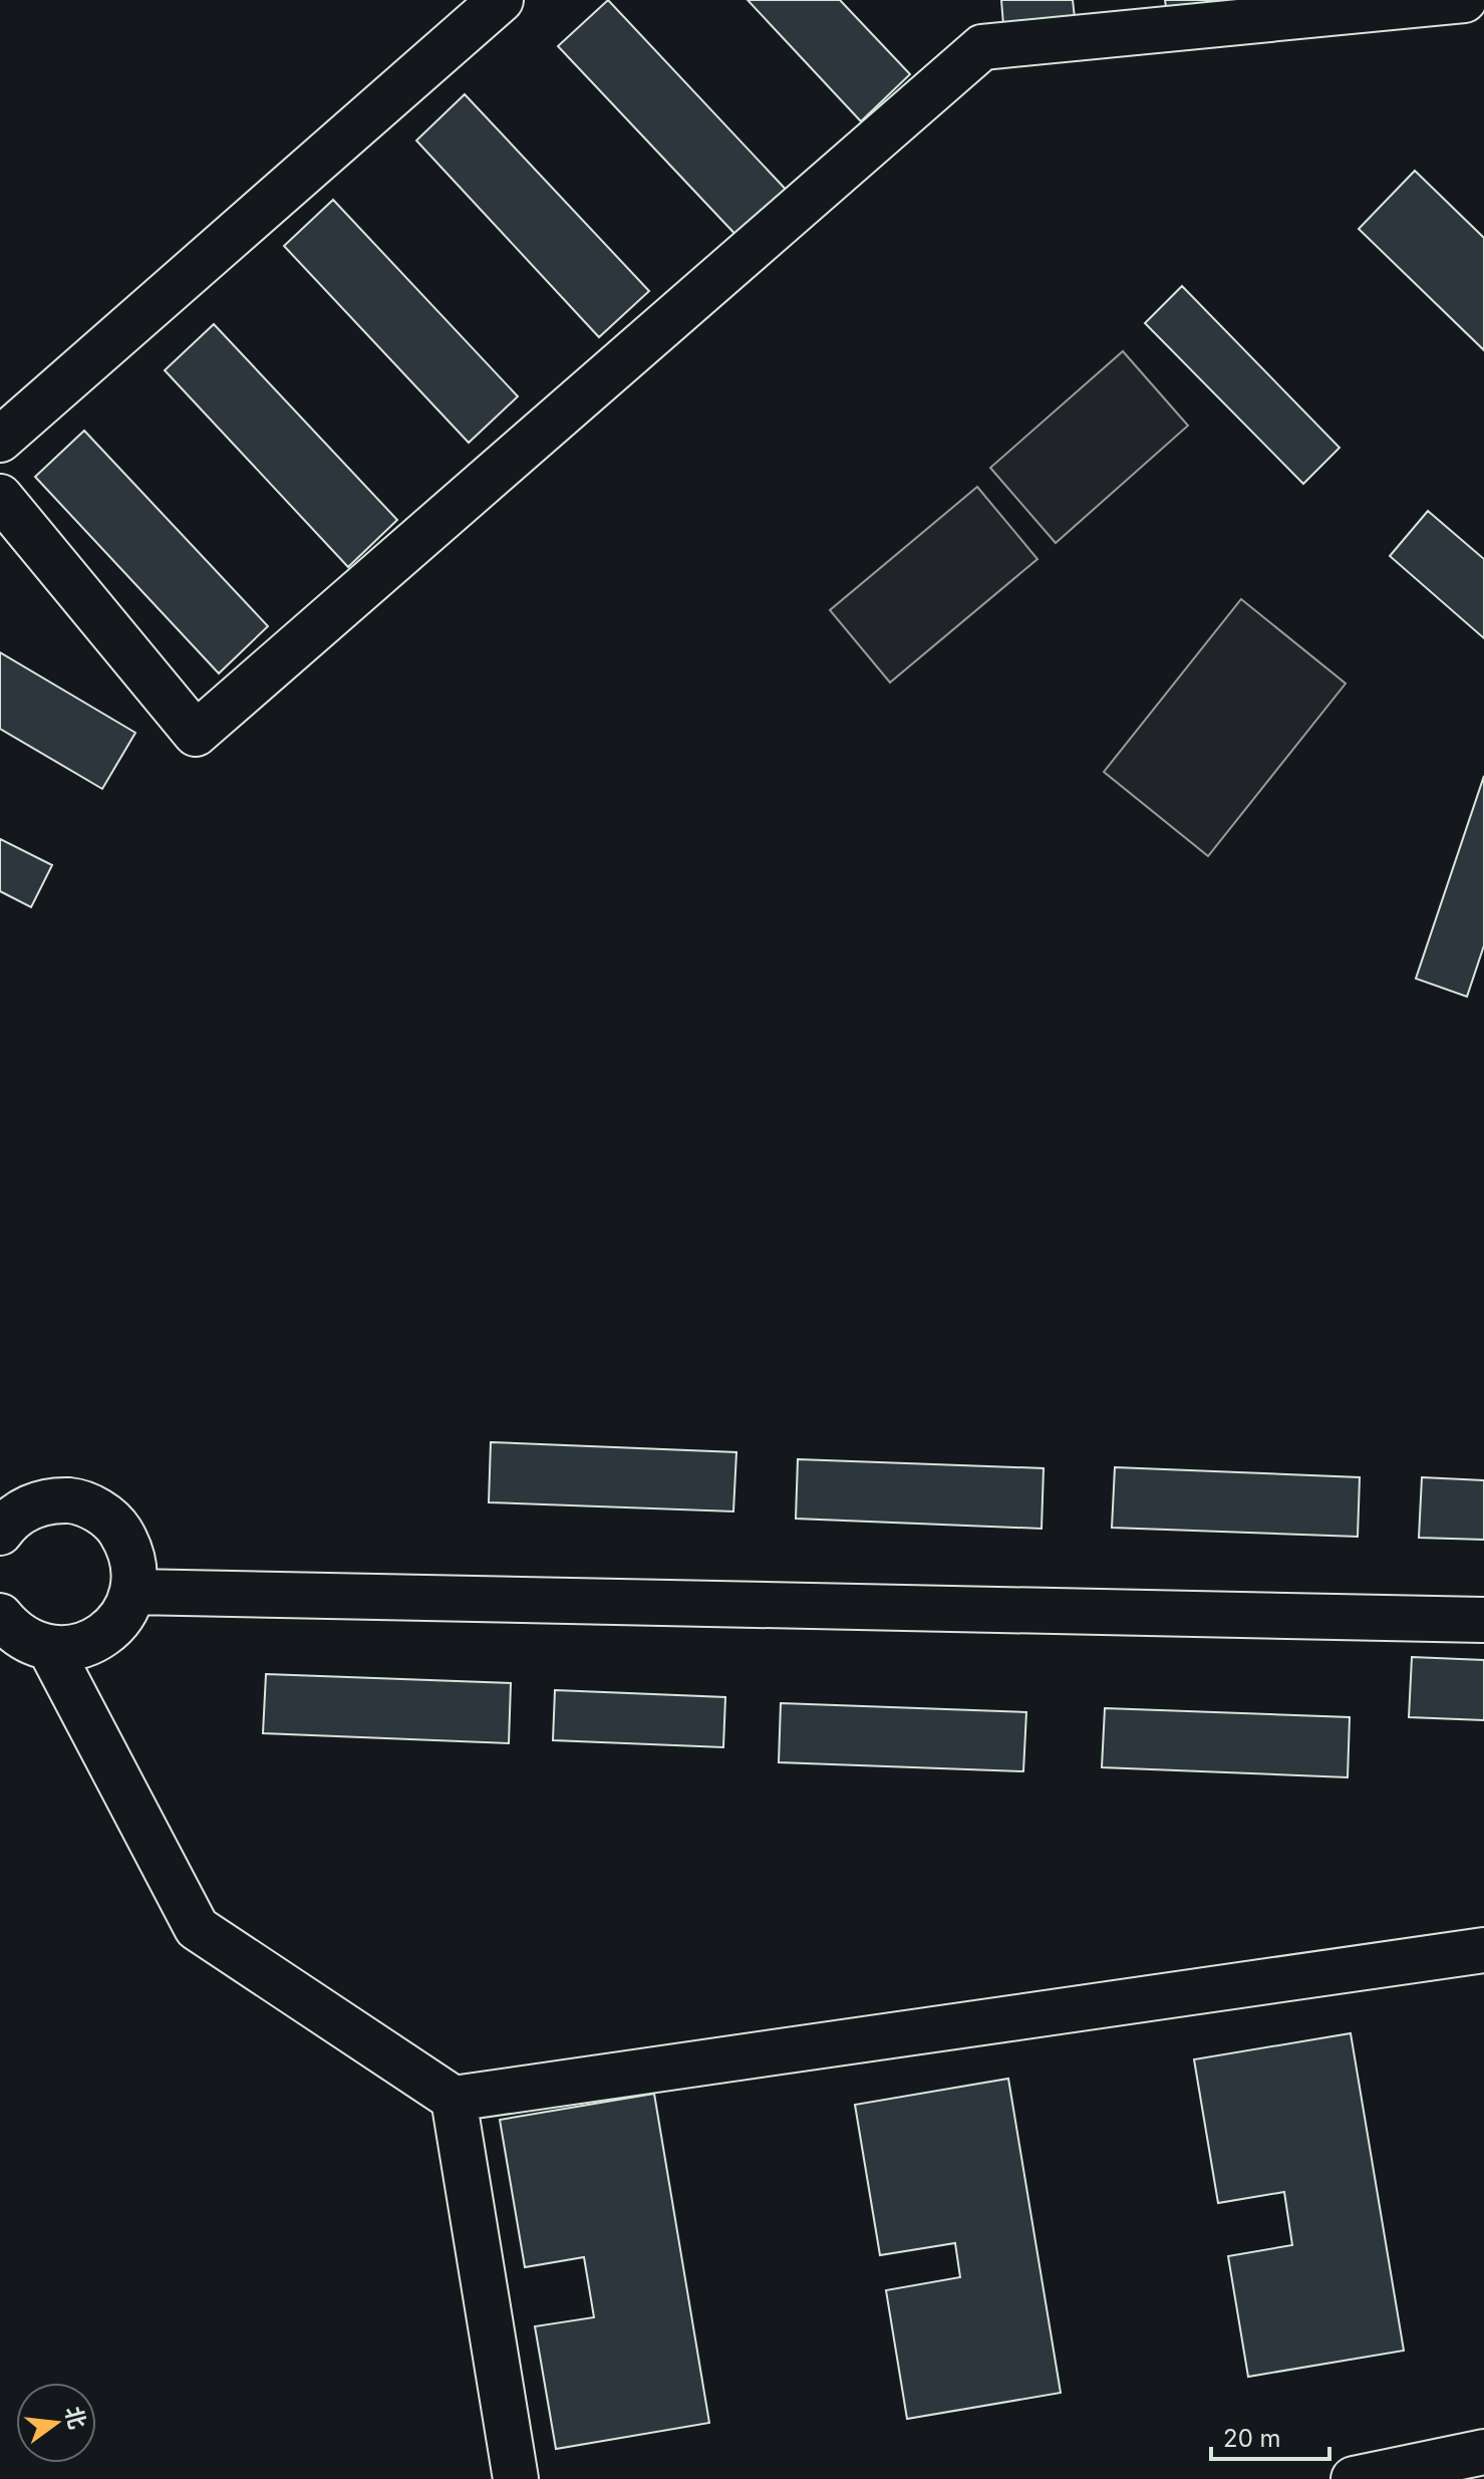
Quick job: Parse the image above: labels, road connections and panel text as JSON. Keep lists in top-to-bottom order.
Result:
{
  "scale_bar": "20 m",
  "north": "right"
}
